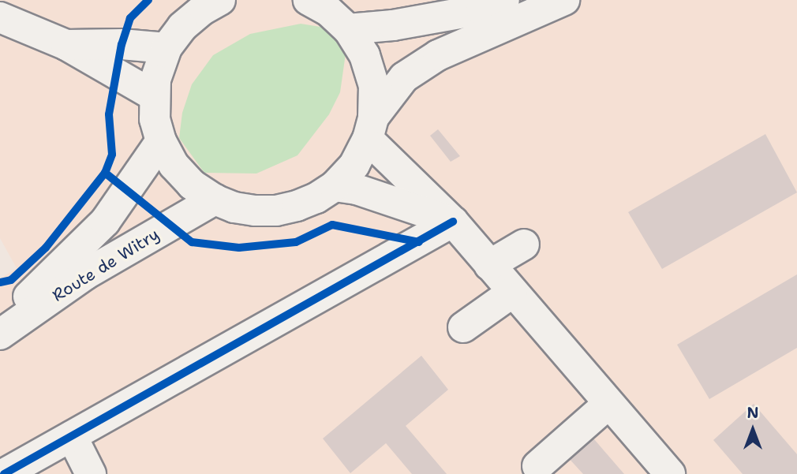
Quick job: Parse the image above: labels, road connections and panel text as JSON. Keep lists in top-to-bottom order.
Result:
{
  "streets": {
    "main road": ["Route de Witry"]
  },
  "north": "top"
}
